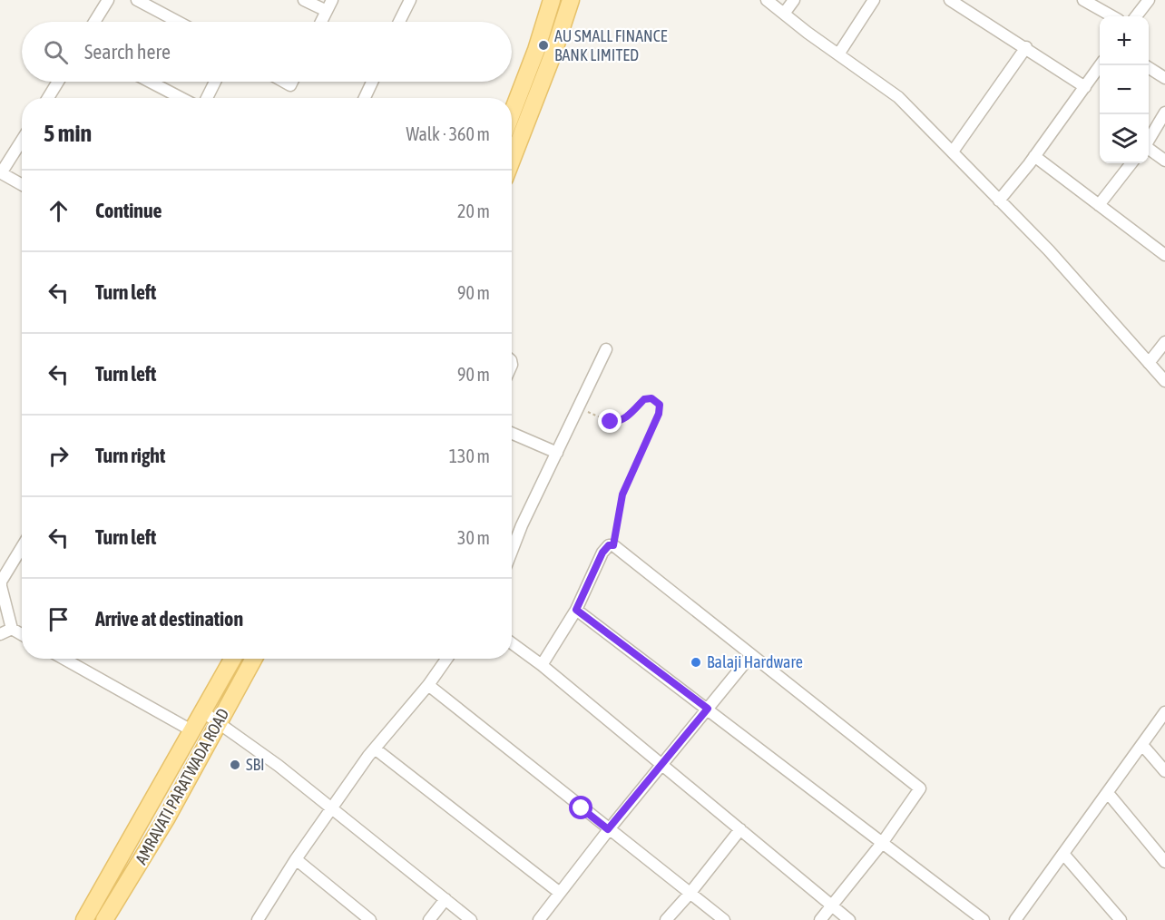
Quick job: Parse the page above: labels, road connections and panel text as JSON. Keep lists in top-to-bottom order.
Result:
{
  "streets": {
    "main road": ["AMRAVATI PARATWADA ROAD"]
  },
  "places": ["AU SMALL FINANCE BANK LIMITED", "Balaji Hardware", "SBI"],
  "page": {
    "map_buttons": ["+", "−"],
    "search": "Search here",
    "heading": ["5 min", "Walk · 360 m"],
    "list": [
      ["Continue", "20 m"],
      ["Turn left", "90 m"],
      ["Turn left", "90 m"],
      ["Turn right", "130 m"],
      ["Turn left", "30 m"],
      "Arrive at destination"
    ]
  }
}
